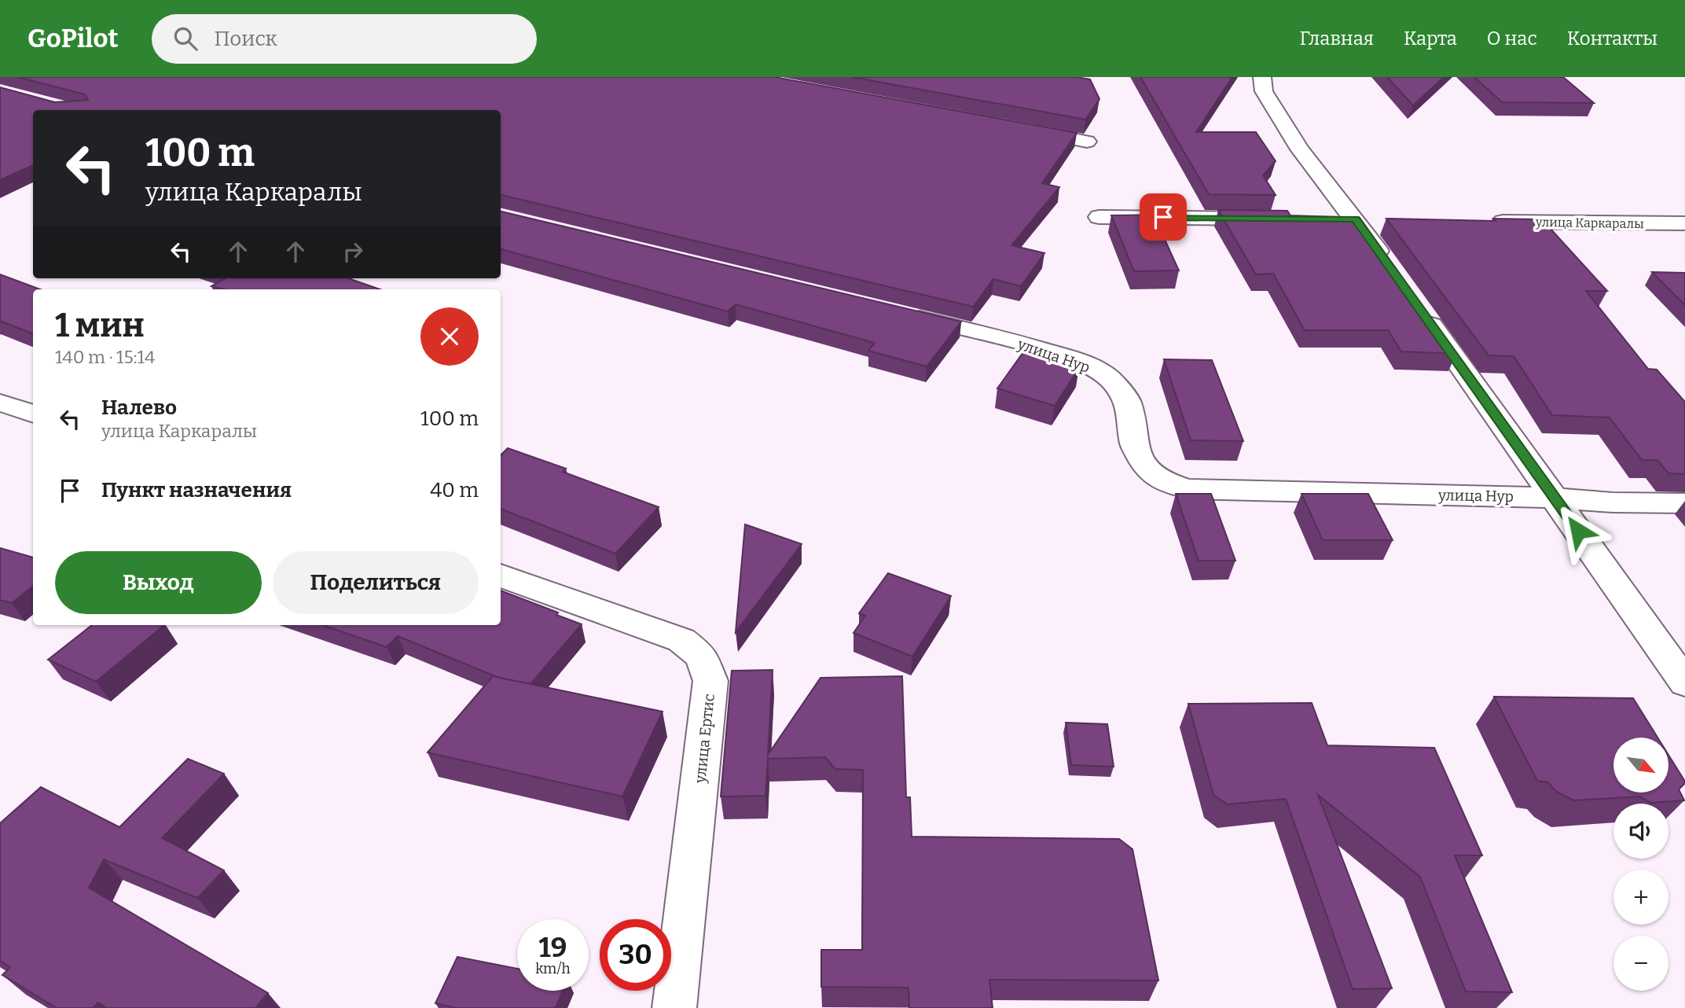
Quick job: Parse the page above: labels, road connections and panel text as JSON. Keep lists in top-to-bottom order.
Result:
{
  "streets": {
    "street": ["улица Каркаралы", "улица Нур", "улица Ертис"]
  },
  "north": "bottom right",
  "page": {
    "header": "GoPilot",
    "search": "Поиск",
    "nav": [
      "Главная",
      "Карта",
      "О нас",
      "Контакты"
    ],
    "turn": ["100 m", "улица Каркаралы"],
    "heading": ["1 мин", "140 m · 15:14"],
    "list": [
      {
        "name": "Налево",
        "note": "улица Каркаралы",
        "value": "100 m"
      },
      {
        "name": "Пункт назначения",
        "value": "40 m"
      }
    ],
    "buttons": ["Выход", "Поделиться"],
    "map_buttons": ["+", "−"],
    "speed": "19 km/h",
    "limit": "30"
  }
}
